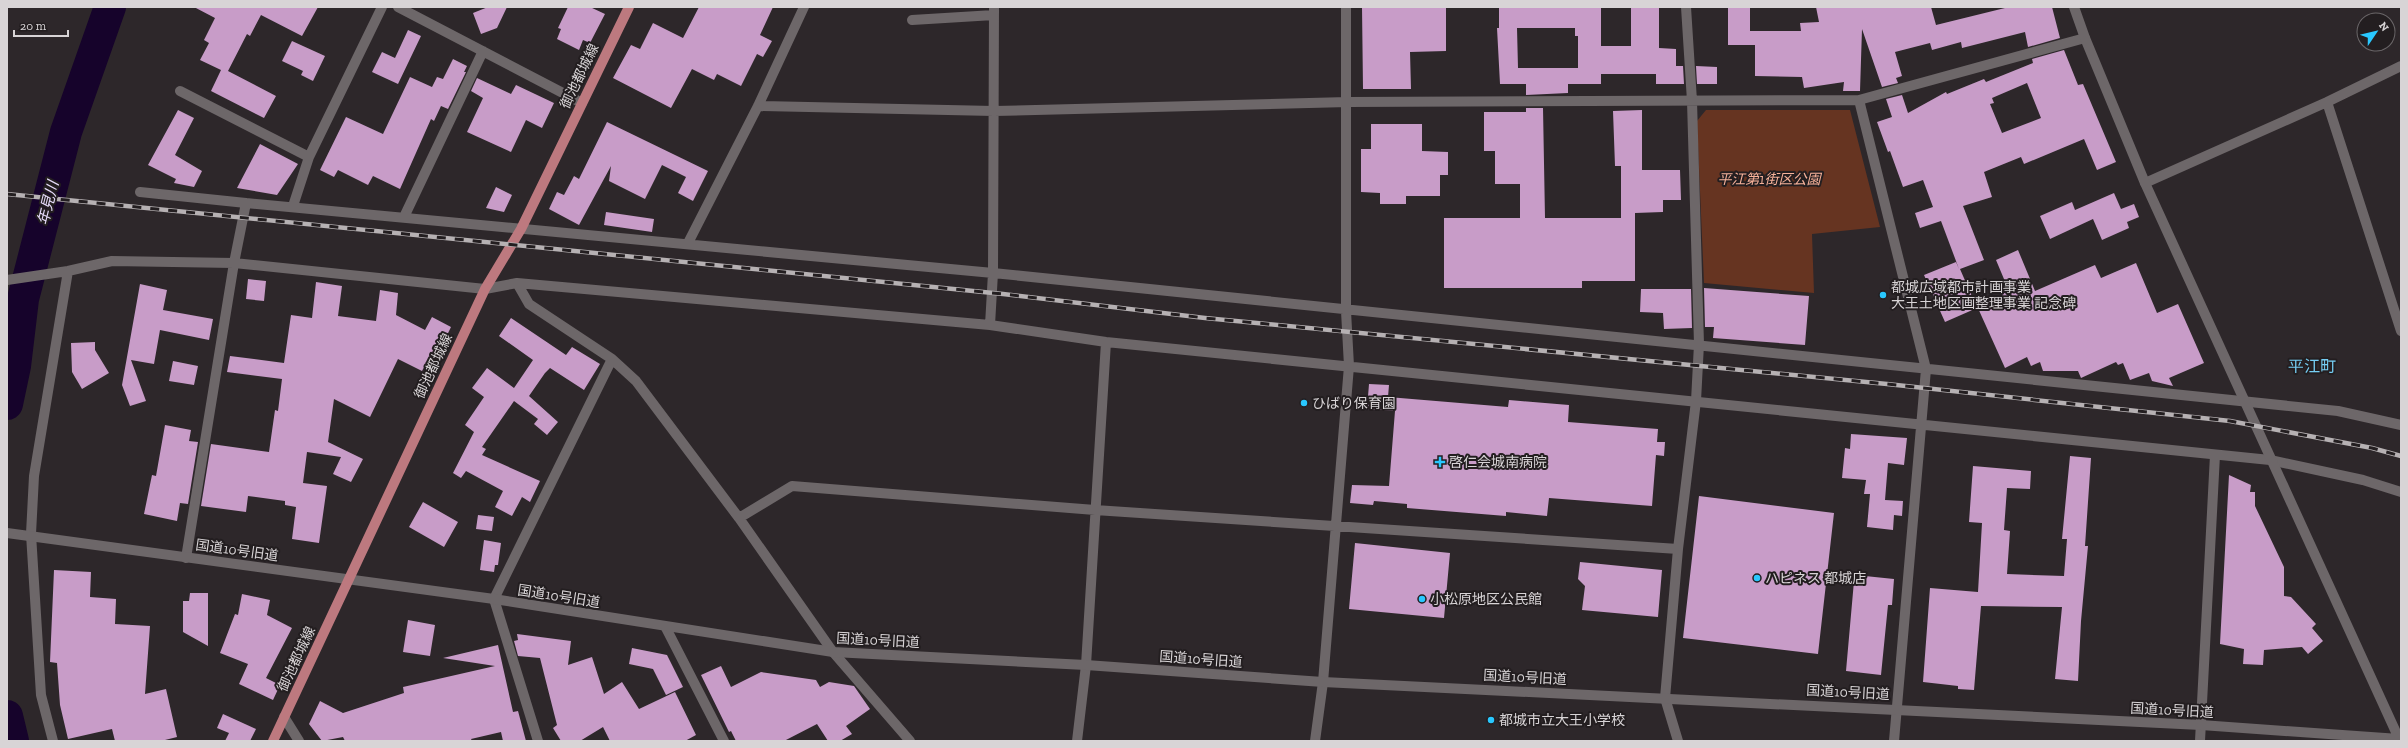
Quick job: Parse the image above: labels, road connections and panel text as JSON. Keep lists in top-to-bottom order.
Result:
{
  "streets": {
    "main road": ["御池都城線"],
    "street": ["国道10号旧道"]
  },
  "crossings": [
    ["御池都城線", "国道10号旧道"]
  ],
  "districts": ["平江町"],
  "water": ["年見川"],
  "parks": ["平江第1街区公園"],
  "places": {
    "other": [
      "都城広域都市計画事業 大王土地区画整理事業 記念碑",
      "ひばり保育園",
      "ハピネス 都城店",
      "小松原地区公民館",
      "都城市立大王小学校"
    ],
    "health": ["啓仁会城南病院"]
  },
  "scale_bar": "20 m",
  "north": "top right"
}
